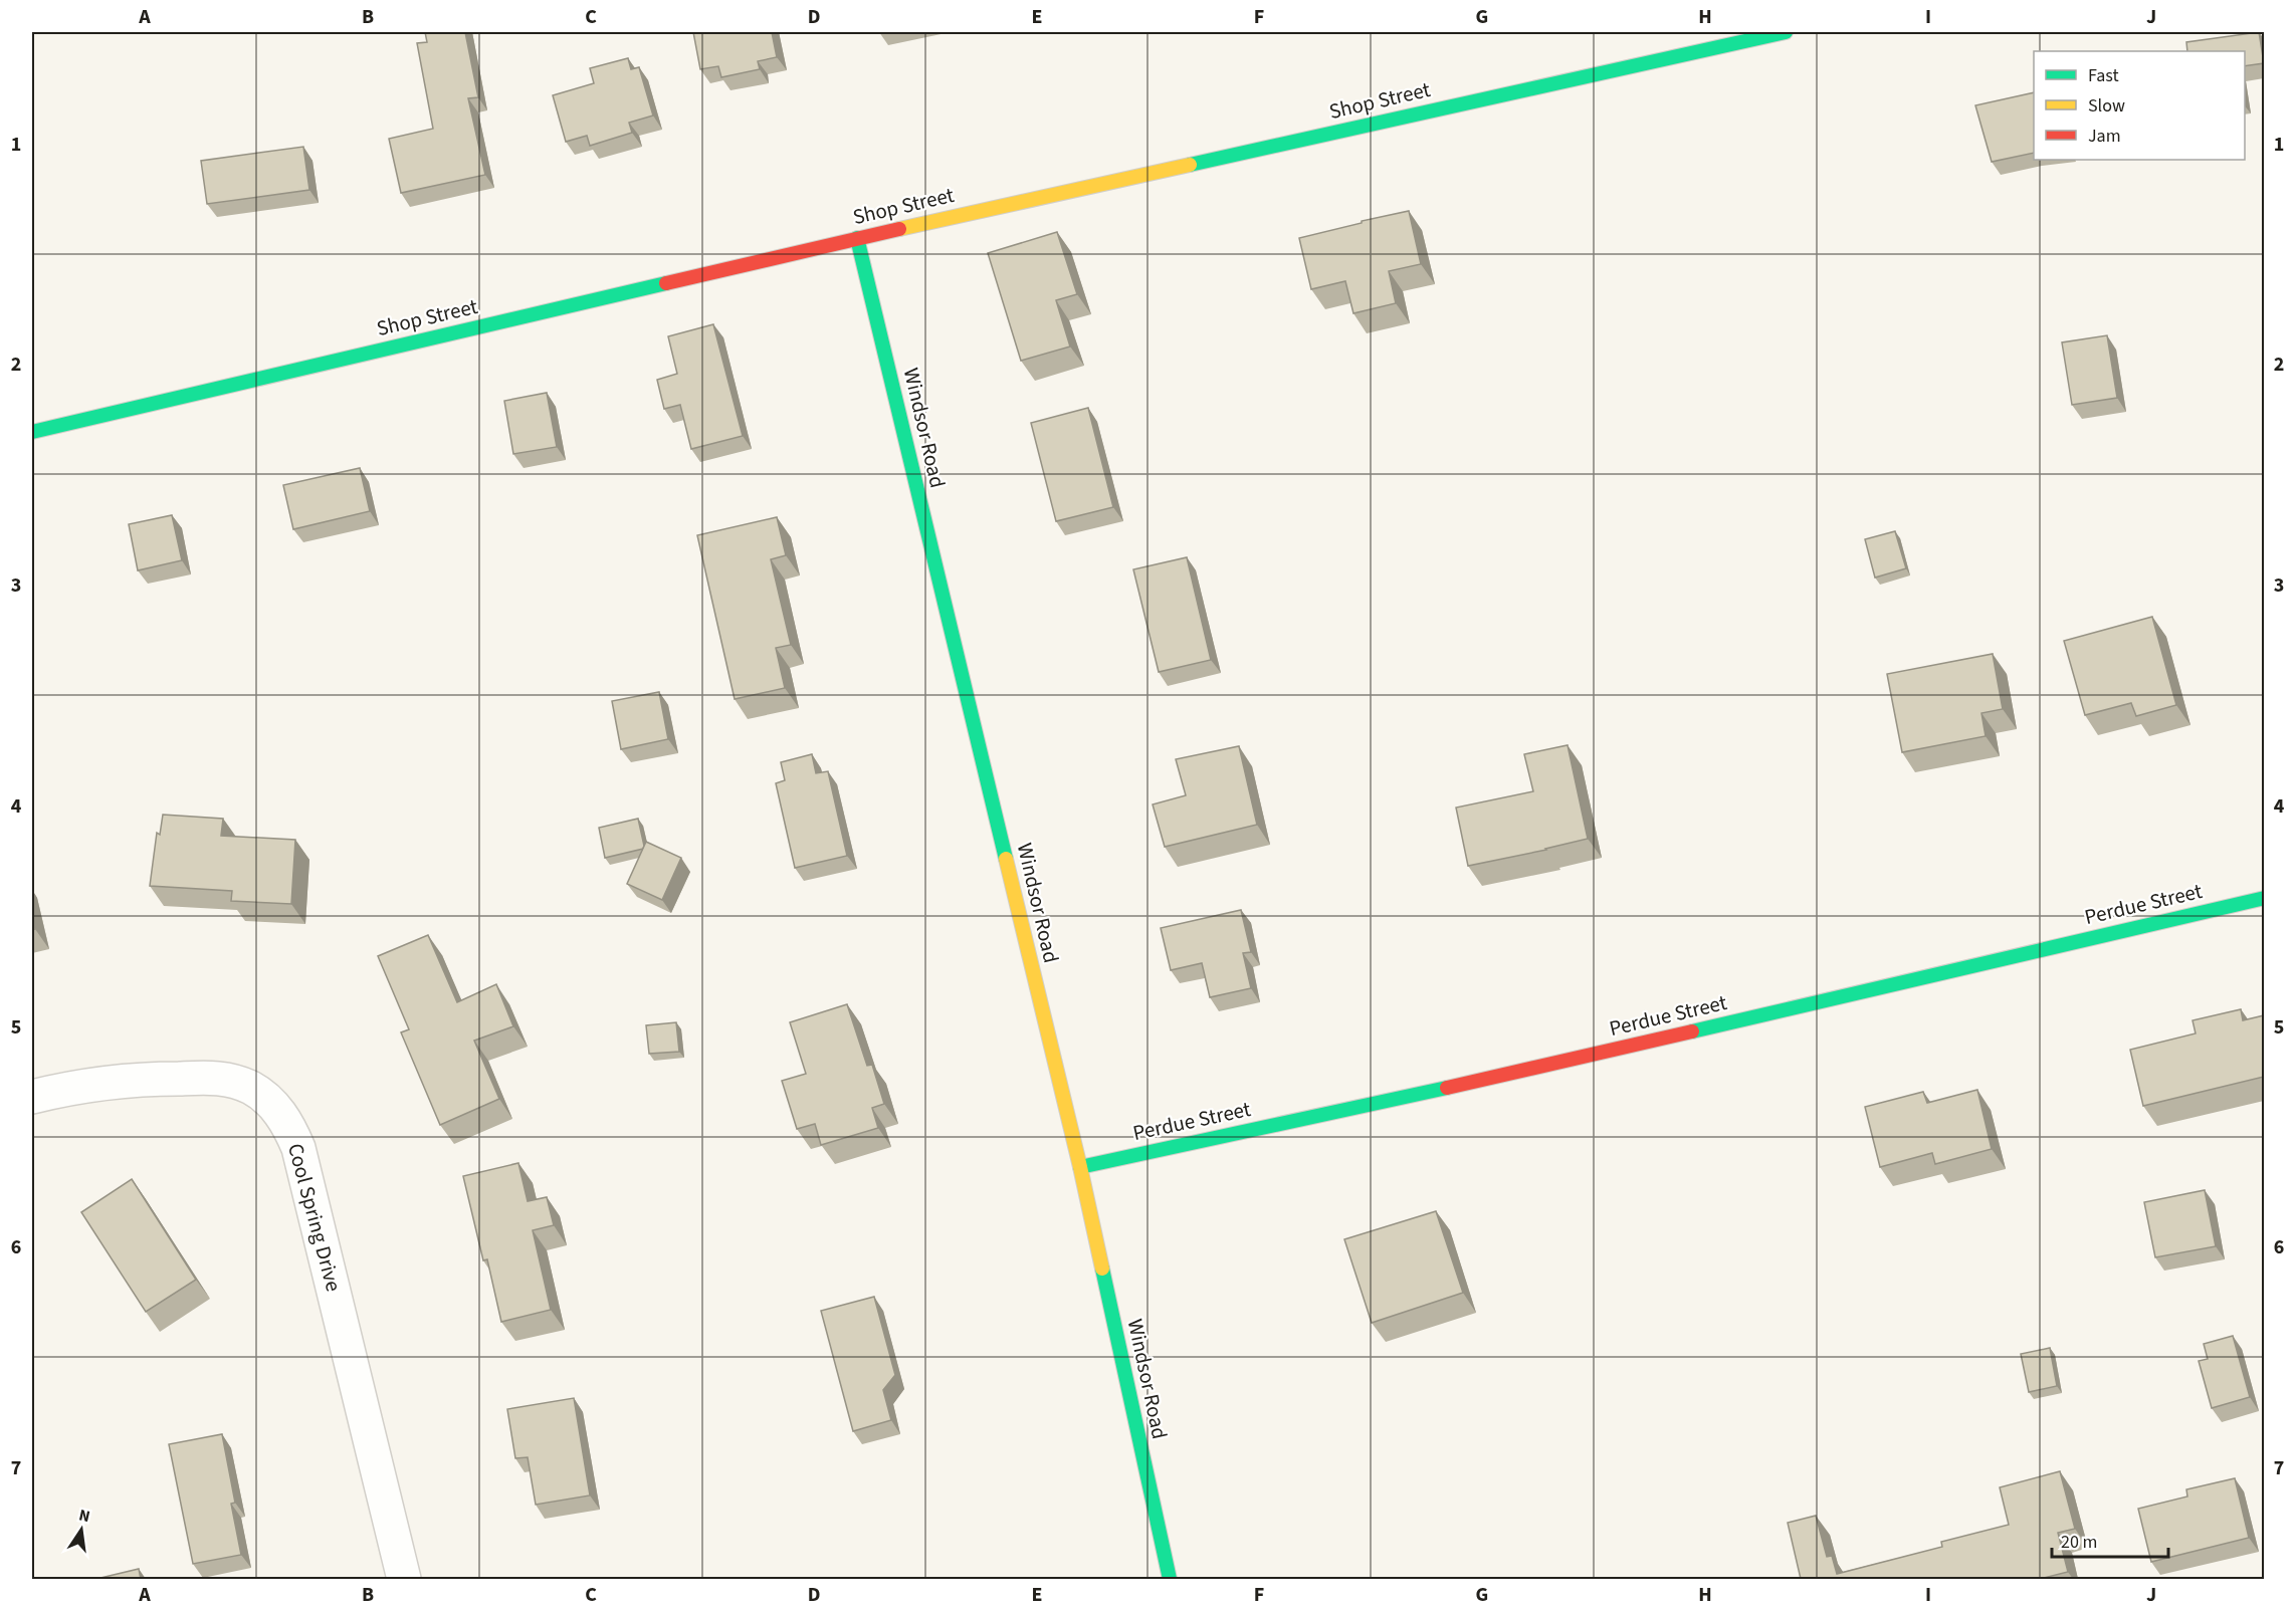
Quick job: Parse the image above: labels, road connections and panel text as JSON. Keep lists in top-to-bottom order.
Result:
{
  "streets": {
    "street": [
      "Shop Street",
      "Windsor Road",
      "Perdue Street",
      "Cool Spring Drive"
    ]
  },
  "crossings": [
    ["Shop Street", "Windsor Road"],
    ["Windsor Road", "Perdue Street"]
  ],
  "legend": ["Fast", "Slow", "Jam"],
  "scale_bar": "20 m",
  "north": "top",
  "grid": {
    "columns": [
      "A",
      "B",
      "C",
      "D",
      "E",
      "F",
      "G",
      "H",
      "I",
      "J"
    ],
    "rows": [
      "1",
      "2",
      "3",
      "4",
      "5",
      "6",
      "7"
    ]
  }
}
